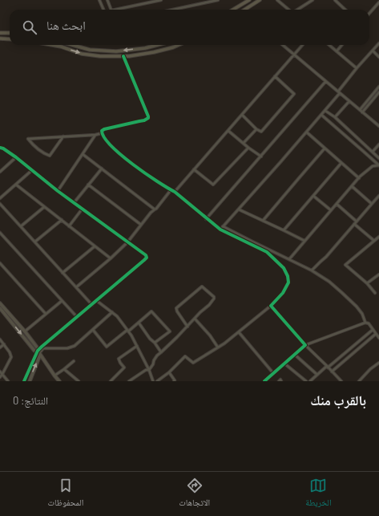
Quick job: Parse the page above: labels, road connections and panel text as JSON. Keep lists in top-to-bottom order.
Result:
{
  "page": {
    "search": "ابحث هنا",
    "heading": ["بالقرب منك", "النتائج: 0"],
    "nav": ["الخريطة", "الاتجاهات", "المحفوظات"]
  }
}
